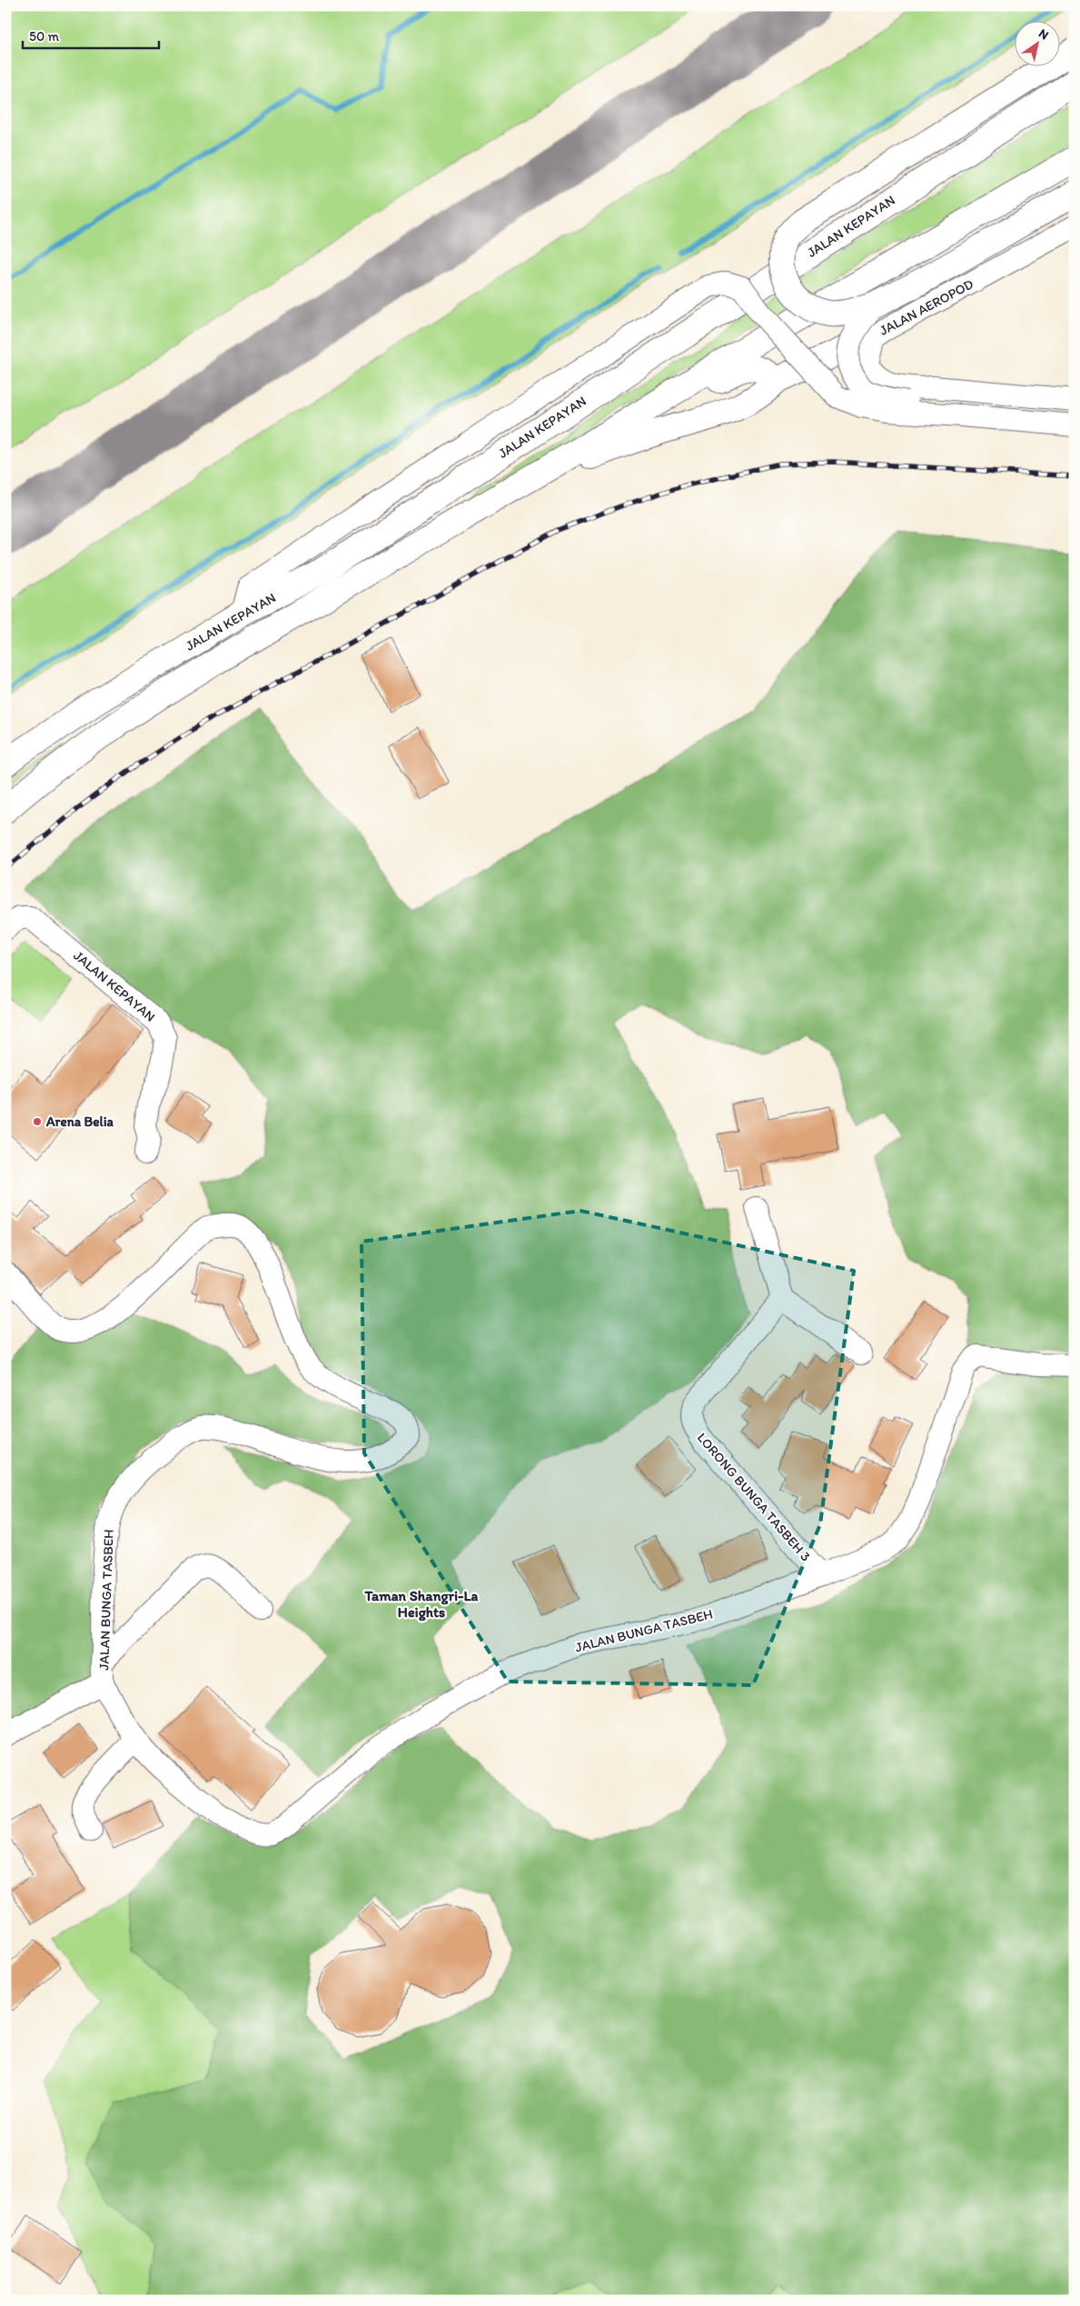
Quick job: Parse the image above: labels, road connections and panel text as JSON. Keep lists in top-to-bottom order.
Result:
{
  "streets": {
    "highway": ["JALAN KEPAYAN"],
    "street": ["JALAN AEROPOD", "LORONG BUNGA TASBEH 3", "JALAN BUNGA TASBEH"]
  },
  "crossings": [
    ["LORONG BUNGA TASBEH 3", "JALAN BUNGA TASBEH"]
  ],
  "districts": ["Taman Shangri-La Heights"],
  "places": ["Arena Belia"],
  "scale_bar": "50 m",
  "north": "top right"
}
